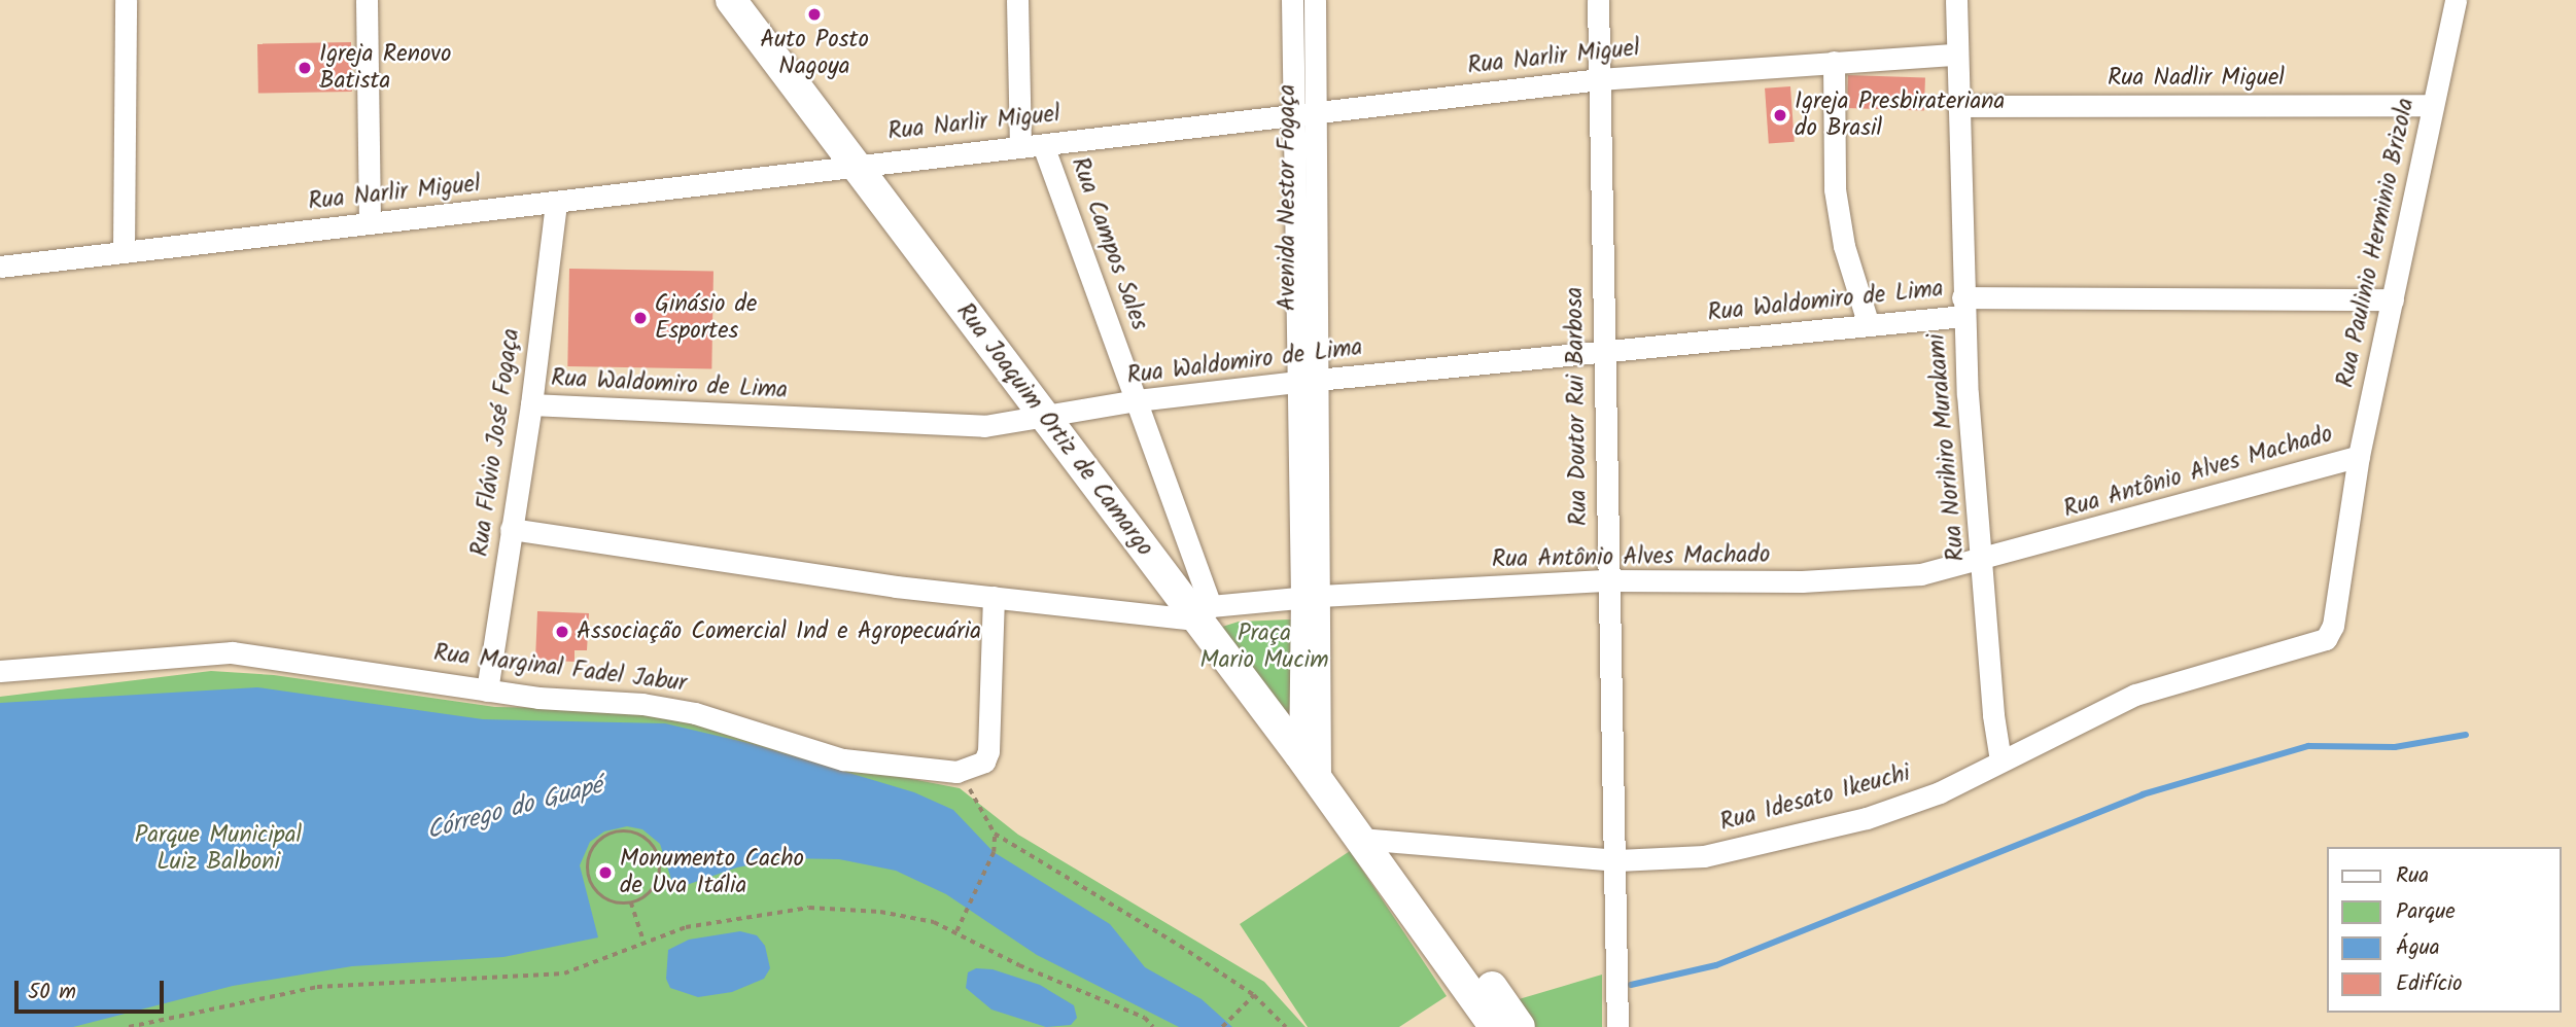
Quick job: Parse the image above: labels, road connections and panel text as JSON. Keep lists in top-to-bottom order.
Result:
{
  "streets": {
    "main road": ["Rua Joaquim Ortiz de Camargo"],
    "street": [
      "Rua Narlir Miguel",
      "Rua Nadlir Miguel",
      "Avenida Nestor Fogaça",
      "Rua Paulinio Herminio Brizola",
      "Rua Campos Sales",
      "Rua Waldomiro de Lima",
      "Rua Doutor Rui Barbosa",
      "Rua Flávio José Fogaça",
      "Rua Norihiro Murakami",
      "Rua Antônio Alves Machado",
      "Rua Marginal Fadel Jabur",
      "Rua Idesato Ikeuchi"
    ]
  },
  "crossings": [
    ["Rua Narlir Miguel", "Avenida Nestor Fogaça"],
    ["Rua Narlir Miguel", "Rua Campos Sales"],
    ["Rua Narlir Miguel", "Rua Doutor Rui Barbosa"],
    ["Rua Narlir Miguel", "Rua Joaquim Ortiz de Camargo"],
    ["Rua Narlir Miguel", "Rua Flávio José Fogaça"],
    ["Rua Narlir Miguel", "Rua Norihiro Murakami"],
    ["Rua Nadlir Miguel", "Rua Paulinio Herminio Brizola"],
    ["Rua Nadlir Miguel", "Rua Norihiro Murakami"],
    ["Avenida Nestor Fogaça", "Rua Waldomiro de Lima"],
    ["Avenida Nestor Fogaça", "Rua Joaquim Ortiz de Camargo"],
    ["Avenida Nestor Fogaça", "Rua Antônio Alves Machado"],
    ["Rua Paulinio Herminio Brizola", "Rua Waldomiro de Lima"],
    ["Rua Paulinio Herminio Brizola", "Rua Antônio Alves Machado"],
    ["Rua Paulinio Herminio Brizola", "Rua Idesato Ikeuchi"],
    ["Rua Campos Sales", "Rua Waldomiro de Lima"],
    ["Rua Campos Sales", "Rua Joaquim Ortiz de Camargo"],
    ["Rua Campos Sales", "Rua Antônio Alves Machado"],
    ["Rua Waldomiro de Lima", "Rua Doutor Rui Barbosa"],
    ["Rua Waldomiro de Lima", "Rua Joaquim Ortiz de Camargo"],
    ["Rua Waldomiro de Lima", "Rua Flávio José Fogaça"],
    ["Rua Waldomiro de Lima", "Rua Norihiro Murakami"],
    ["Rua Doutor Rui Barbosa", "Rua Antônio Alves Machado"],
    ["Rua Doutor Rui Barbosa", "Rua Idesato Ikeuchi"],
    ["Rua Joaquim Ortiz de Camargo", "Rua Antônio Alves Machado"],
    ["Rua Joaquim Ortiz de Camargo", "Rua Idesato Ikeuchi"],
    ["Rua Flávio José Fogaça", "Rua Antônio Alves Machado"],
    ["Rua Flávio José Fogaça", "Rua Marginal Fadel Jabur"],
    ["Rua Norihiro Murakami", "Rua Antônio Alves Machado"],
    ["Rua Norihiro Murakami", "Rua Idesato Ikeuchi"]
  ],
  "water": ["Córrego do Guapé"],
  "parks": ["Praça Mario Mucim", "Parque Municipal Luiz Balboni"],
  "places": [
    "Auto Posto Nagoya",
    "Igreja Renovo Batista",
    "Igreja Presbirateriana do Brasil",
    "Ginásio de Esportes",
    "Associação Comercial Ind e Agropecuária",
    "Monumento Cacho de Uva Itália"
  ],
  "legend": [
    "Rua",
    "Parque",
    "Água",
    "Edifício"
  ],
  "scale_bar": "50 m"
}
